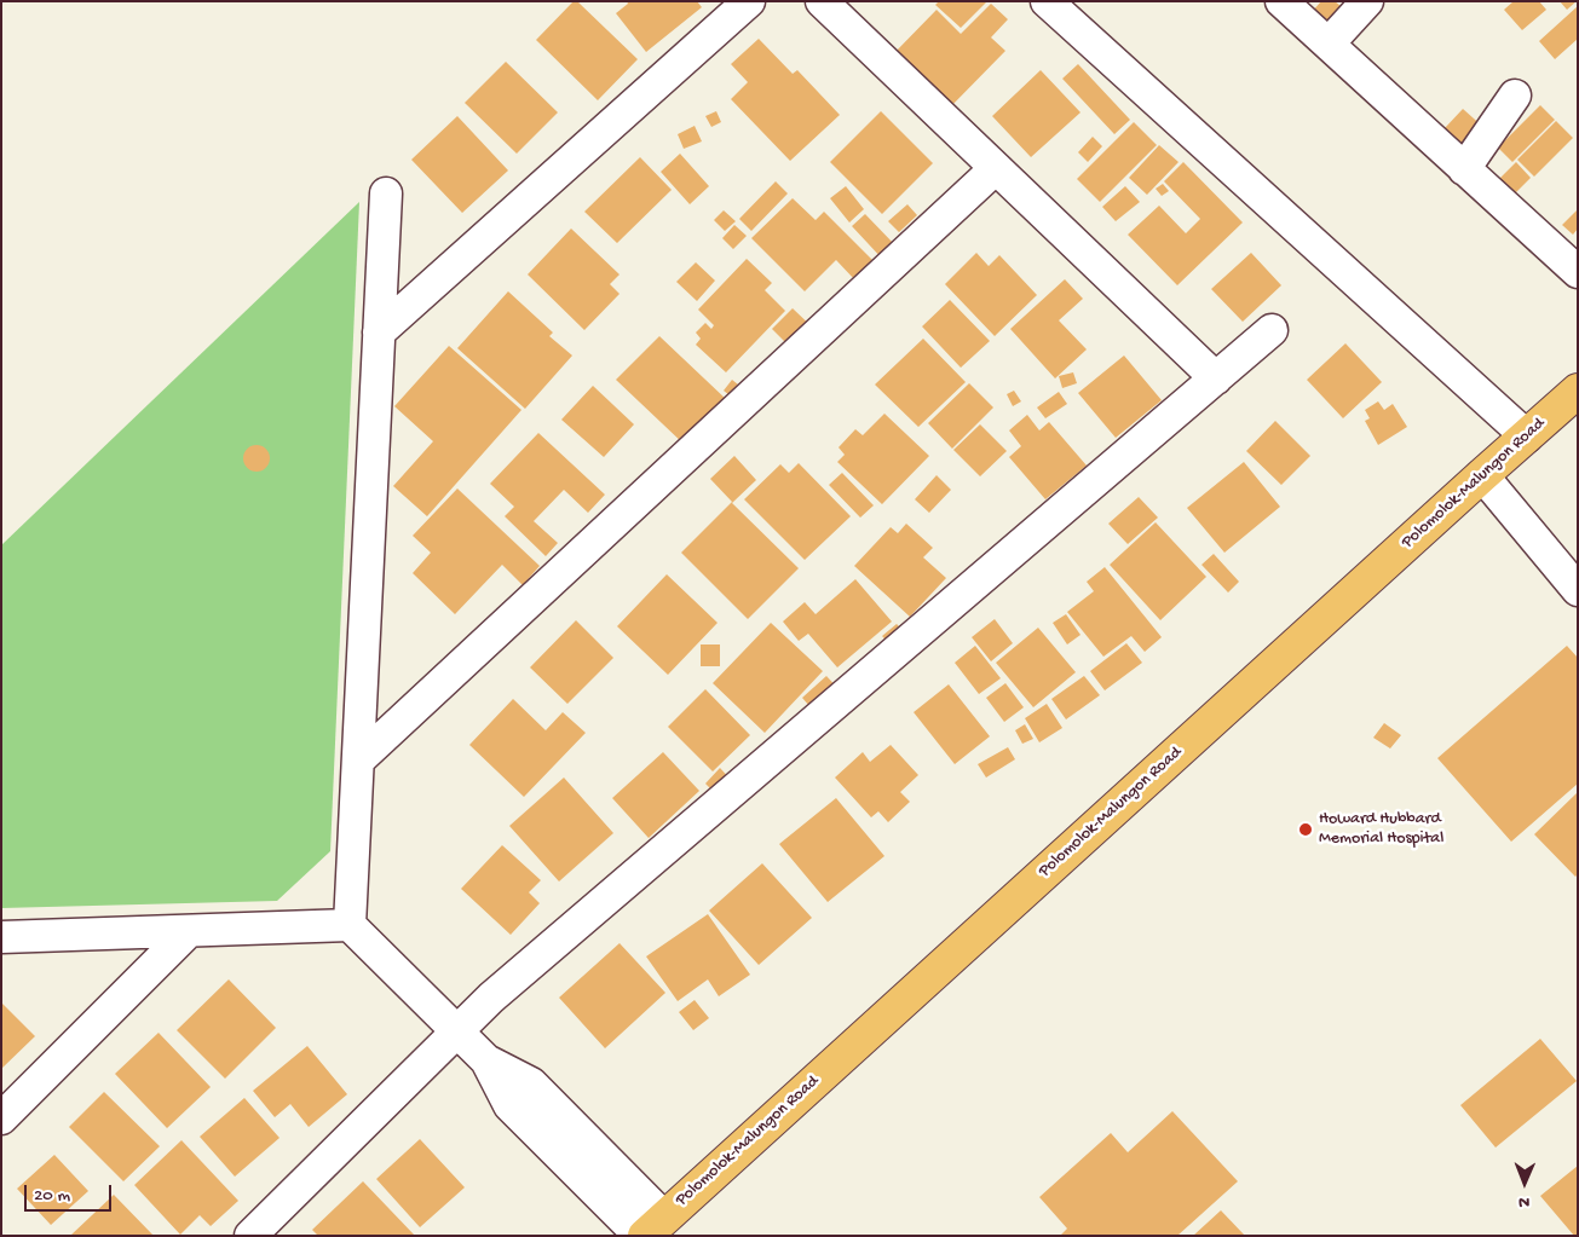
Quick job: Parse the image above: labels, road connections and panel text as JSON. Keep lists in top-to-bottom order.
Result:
{
  "streets": {
    "main road": ["Polomolok-Malungon Road"]
  },
  "places": ["Howard Hubbard Memorial Hospital"],
  "scale_bar": "20 m",
  "north": "bottom"
}
